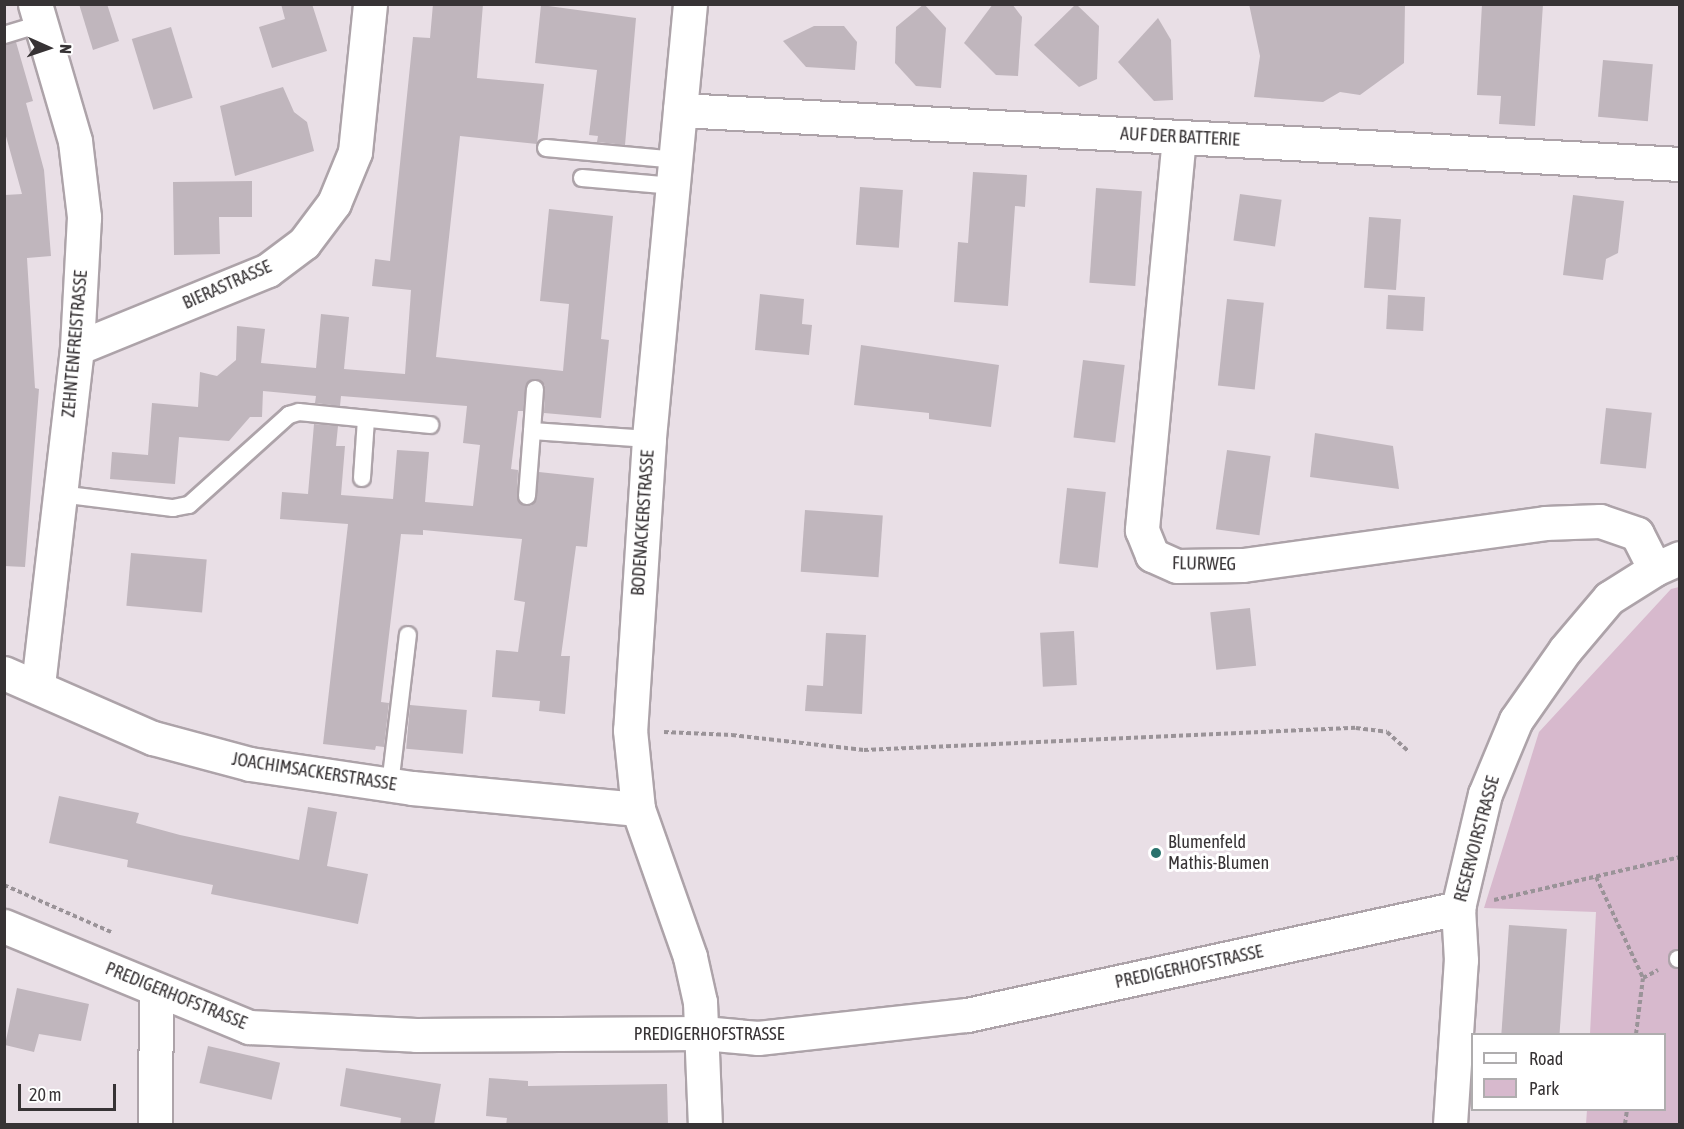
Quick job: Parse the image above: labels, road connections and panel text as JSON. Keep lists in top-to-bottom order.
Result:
{
  "streets": {
    "street": [
      "AUF DER BATTERIE",
      "BIERASTRASSE",
      "ZEHNTENFREISTRASSE",
      "BODENACKERSTRASSE",
      "FLURWEG",
      "JOACHIMSACKERSTRASSE",
      "RESERVOIRSTRASSE",
      "PREDIGERHOFSTRASSE"
    ]
  },
  "crossings": [
    ["AUF DER BATTERIE", "BODENACKERSTRASSE"],
    ["AUF DER BATTERIE", "FLURWEG"],
    ["BIERASTRASSE", "ZEHNTENFREISTRASSE"],
    ["ZEHNTENFREISTRASSE", "JOACHIMSACKERSTRASSE"],
    ["BODENACKERSTRASSE", "JOACHIMSACKERSTRASSE"],
    ["BODENACKERSTRASSE", "PREDIGERHOFSTRASSE"],
    ["FLURWEG", "RESERVOIRSTRASSE"],
    ["RESERVOIRSTRASSE", "PREDIGERHOFSTRASSE"]
  ],
  "places": ["Blumenfeld Mathis-Blumen"],
  "legend": ["Road", "Park"],
  "scale_bar": "20 m",
  "north": "right"
}
